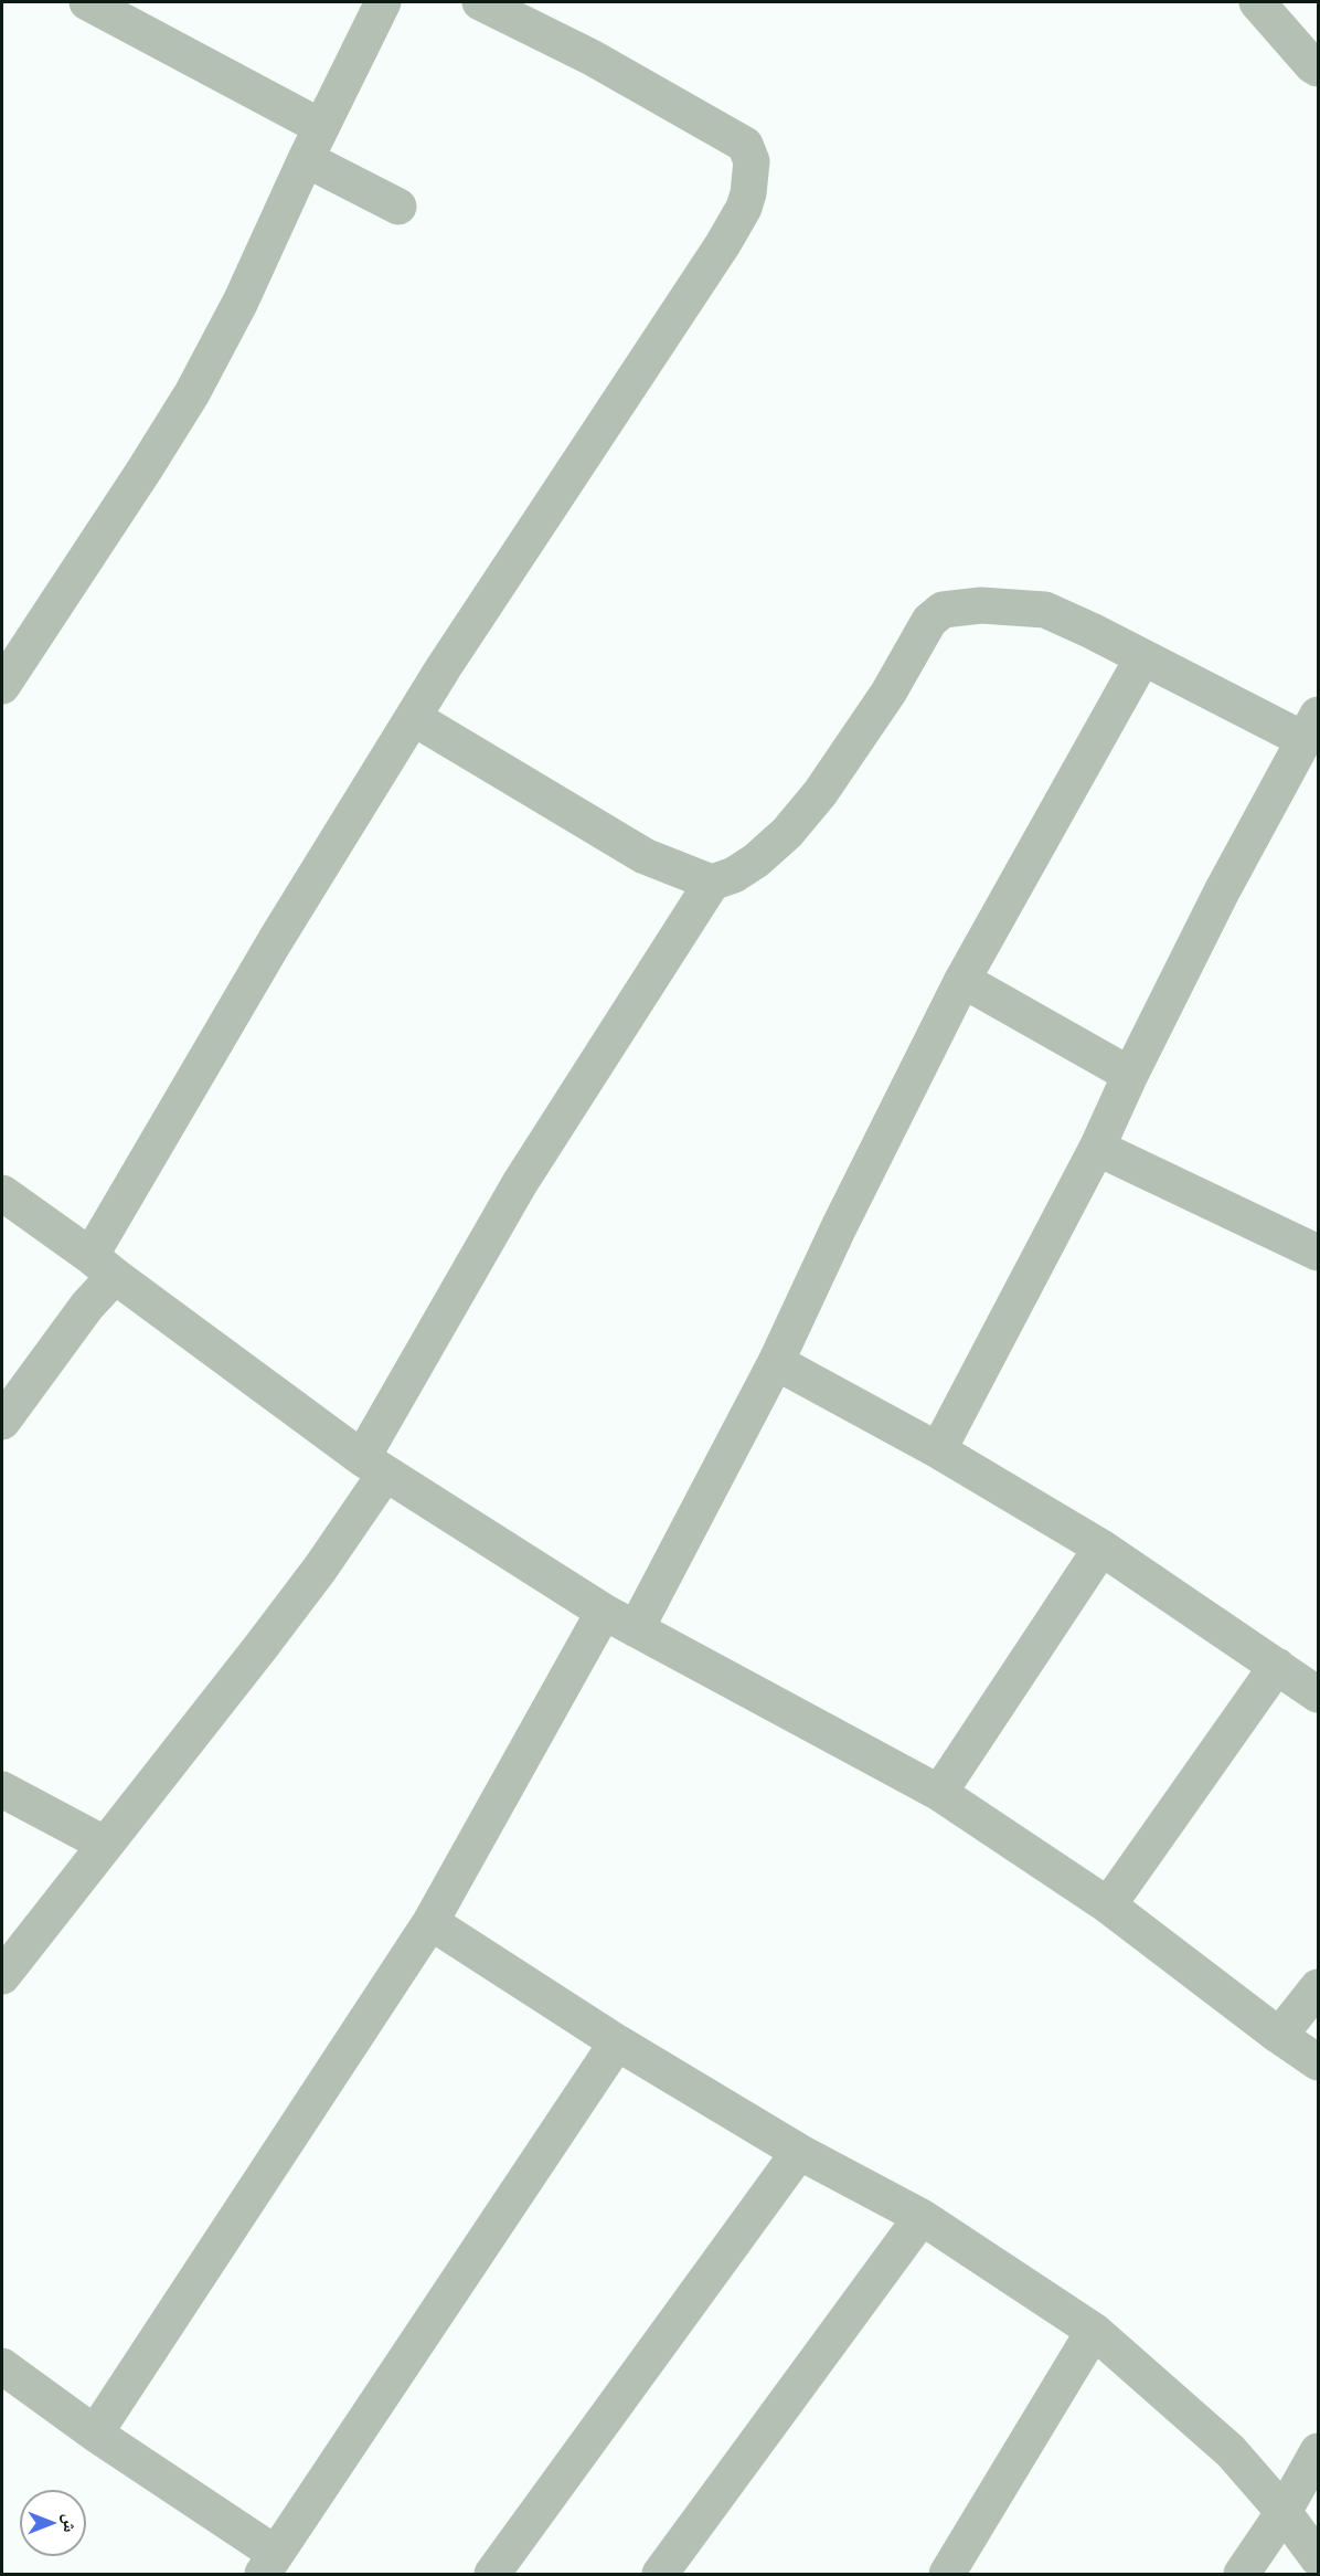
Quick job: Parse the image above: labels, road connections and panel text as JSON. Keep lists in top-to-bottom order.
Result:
{
  "north": "right"
}
